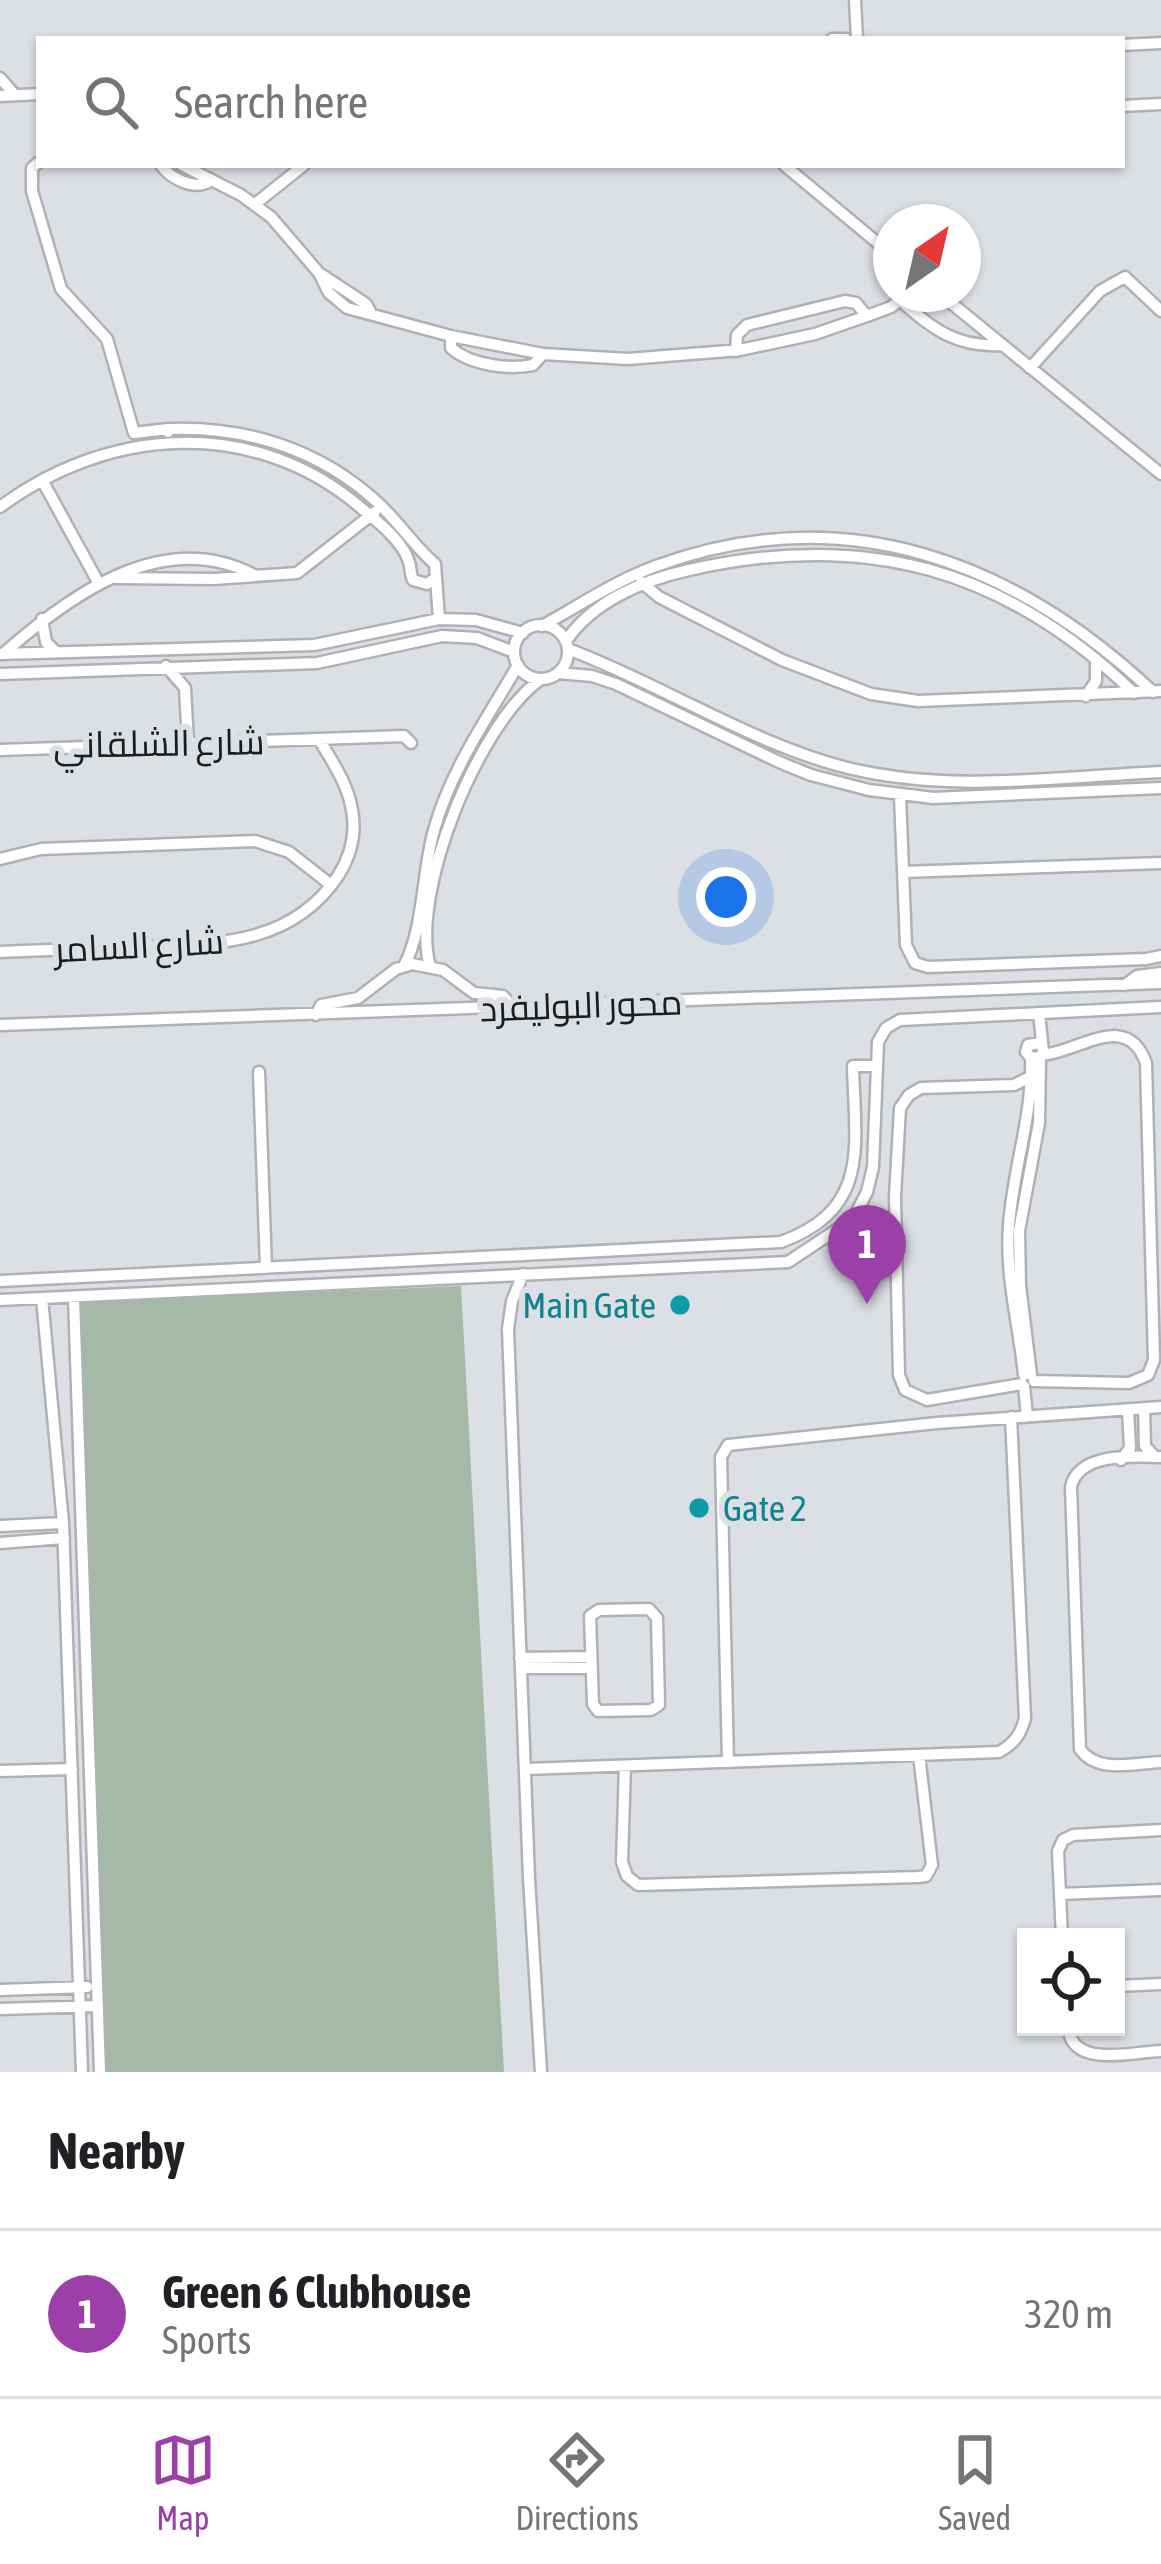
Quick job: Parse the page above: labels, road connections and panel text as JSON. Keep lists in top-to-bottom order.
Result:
{
  "streets": {
    "street": ["شارع الشلقاني", "شارع السامر", "محور البوليفرد"]
  },
  "places": ["Main Gate", "Gate 2"],
  "north": "top right",
  "page": {
    "search": "Search here",
    "pins": "1",
    "heading": "Nearby",
    "list": [
      {
        "mark": "1",
        "name": "Green 6 Clubhouse",
        "note": "Sports",
        "value": "320 m"
      }
    ],
    "nav": ["Map", "Directions", "Saved"]
  }
}
